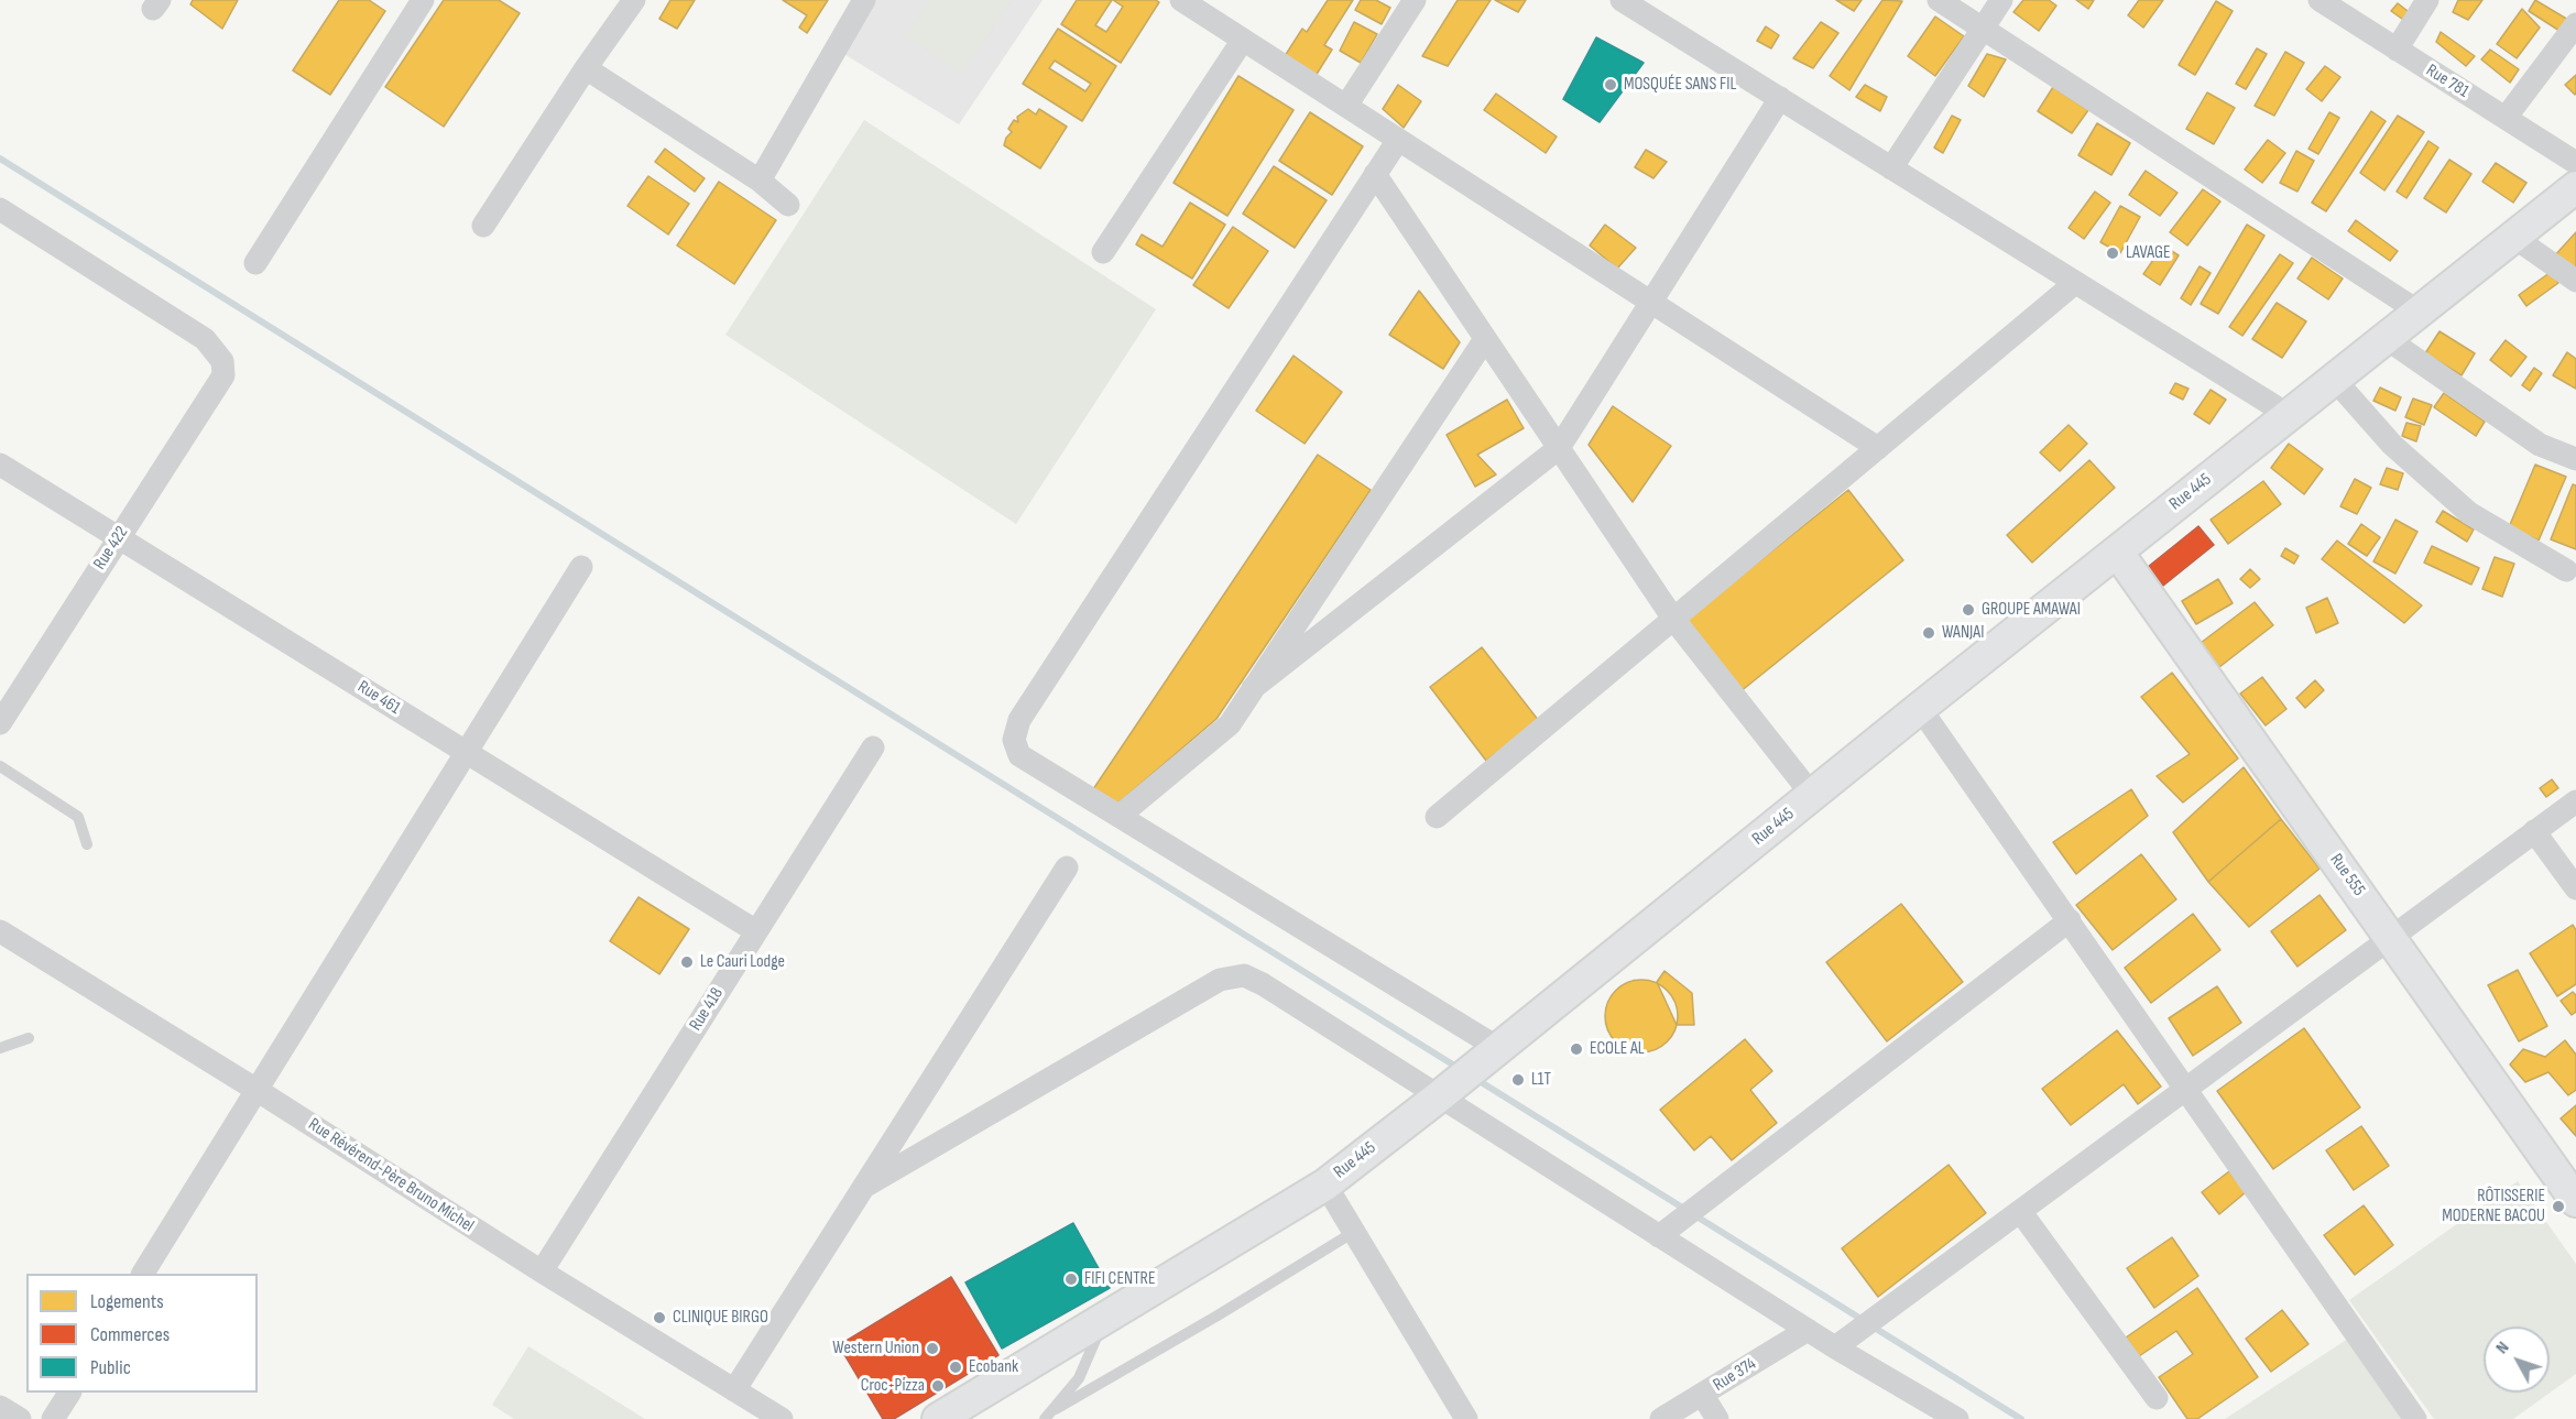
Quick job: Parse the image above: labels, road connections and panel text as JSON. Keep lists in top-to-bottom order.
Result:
{
  "streets": {
    "street": [
      "Rue 781",
      "Rue 445",
      "Rue 422",
      "Rue 461",
      "Rue 555",
      "Rue 418",
      "Rue Révérend-Père Bruno Michel",
      "Rue 374"
    ]
  },
  "crossings": [
    ["Rue 445", "Rue 555"],
    ["Rue 422", "Rue 461"],
    ["Rue 461", "Rue 418"],
    ["Rue 418", "Rue Révérend-Père Bruno Michel"]
  ],
  "places": [
    "MOSQUÉE SANS FIL",
    "LAVAGE",
    "GROUPE AMAWAI",
    "WANJAI",
    "Le Cauri Lodge",
    "ECOLE AL",
    "L1T",
    "RÔTISSERIE MODERNE BACOU",
    "FIFI CENTRE",
    "CLINIQUE BIRGO",
    "Western Union",
    "Ecobank",
    "Croc-Pizza"
  ],
  "legend": ["Logements", "Commerces", "Public"],
  "north": "top left"
}
